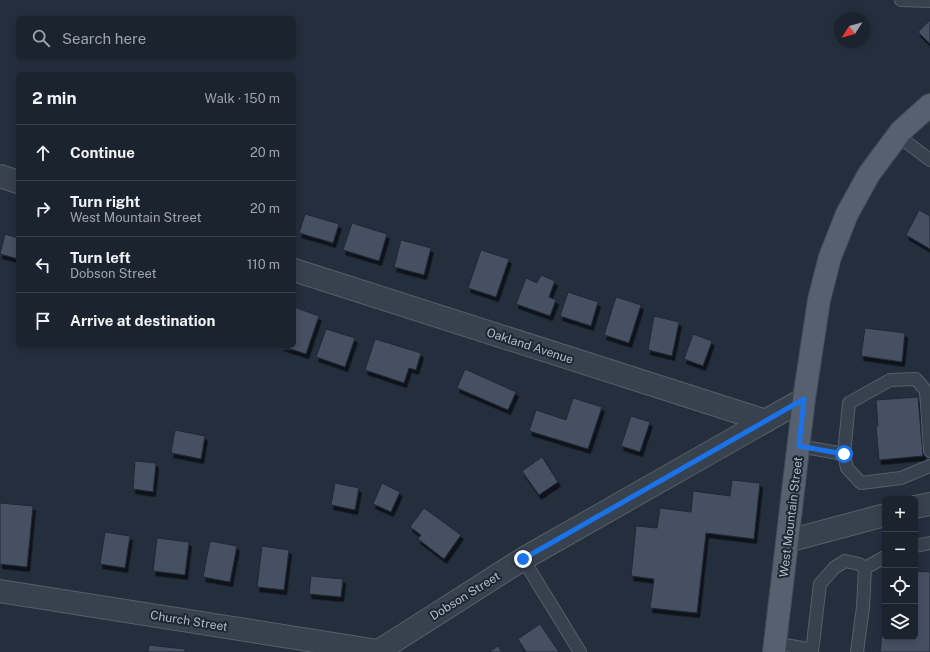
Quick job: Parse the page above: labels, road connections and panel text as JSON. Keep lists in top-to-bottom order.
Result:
{
  "streets": {
    "main road": ["West Mountain Street"],
    "street": ["Oakland Avenue", "Dobson Street", "Church Street"]
  },
  "crossings": [
    ["Oakland Avenue", "Dobson Street"],
    ["West Mountain Street", "Dobson Street"],
    ["Dobson Street", "Church Street"]
  ],
  "north": "bottom left",
  "page": {
    "search": "Search here",
    "heading": ["2 min", "Walk · 150 m"],
    "list": [
      ["Continue", "20 m"],
      ["Turn right", "West Mountain Street", "20 m"],
      ["Turn left", "Dobson Street", "110 m"],
      "Arrive at destination"
    ],
    "map_buttons": ["+", "−"]
  }
}
